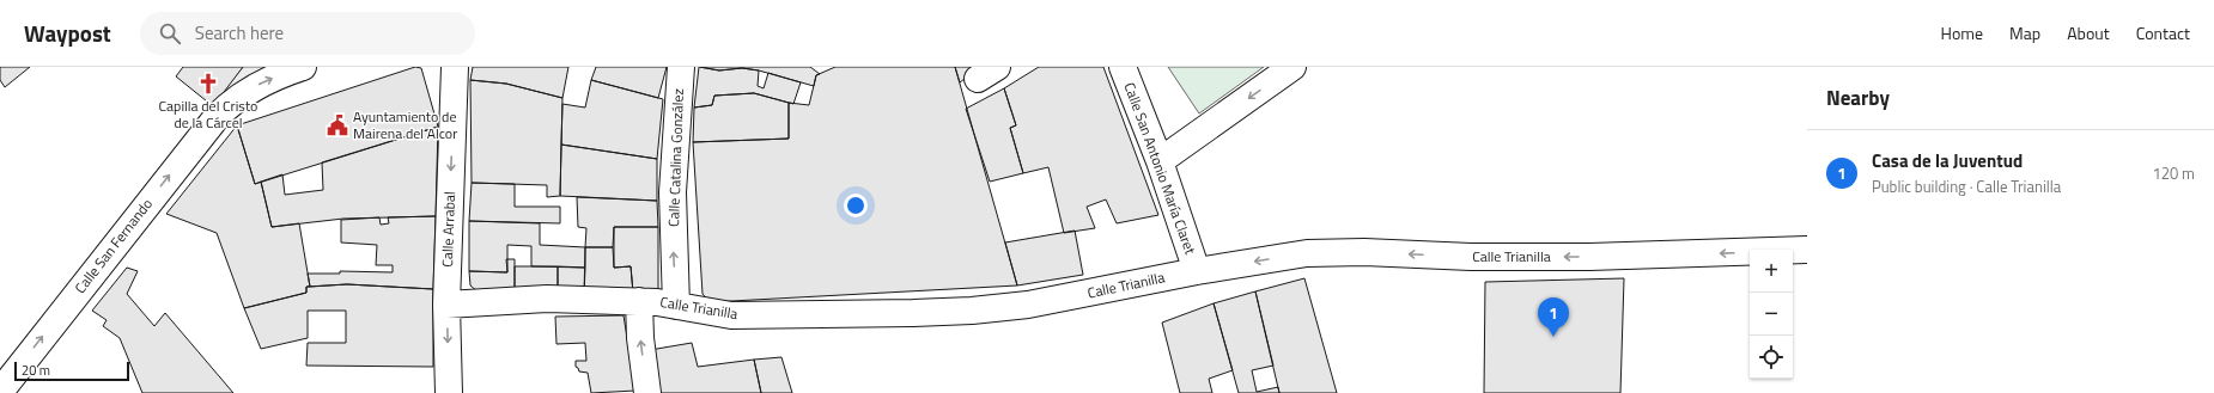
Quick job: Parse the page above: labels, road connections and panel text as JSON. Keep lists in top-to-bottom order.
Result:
{
  "streets": {
    "street": [
      "Calle Catalina González",
      "Calle San Antonio María Claret",
      "Calle Arrabal",
      "Calle San Fernando",
      "Calle Trianilla"
    ]
  },
  "crossings": [
    ["Calle Catalina González", "Calle Trianilla"],
    ["Calle San Antonio María Claret", "Calle Trianilla"],
    ["Calle Arrabal", "Calle Trianilla"]
  ],
  "one_way": [
    "Calle Catalina González",
    "Calle Arrabal",
    "Calle San Fernando",
    "Calle Trianilla"
  ],
  "places": {
    "church": ["Capilla del Cristo de la Cárcel"],
    "public building": ["Ayuntamiento de Mairena del Alcor"]
  },
  "scale_bar": "20 m",
  "page": {
    "header": "Waypost",
    "search": "Search here",
    "nav": [
      "Home",
      "Map",
      "About",
      "Contact"
    ],
    "heading": "Nearby",
    "list": [
      {
        "mark": "1",
        "name": "Casa de la Juventud",
        "note": "Public building · Calle Trianilla",
        "value": "120 m"
      }
    ],
    "map_buttons": ["+", "−"],
    "pins": "1",
    "scale": "20 m"
  }
}
